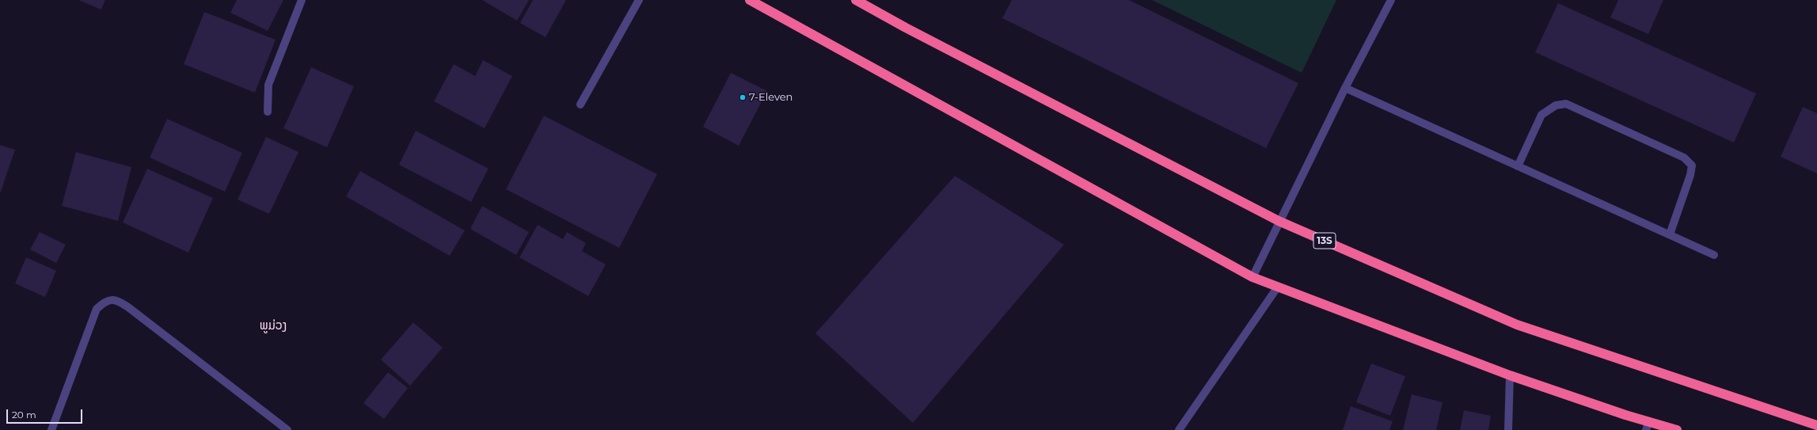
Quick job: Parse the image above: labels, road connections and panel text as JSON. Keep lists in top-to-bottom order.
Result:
{
  "streets": {
    "highway": ["13S"]
  },
  "districts": ["ພູມ່ວງ"],
  "places": ["7-Eleven"],
  "scale_bar": "20 m"
}
